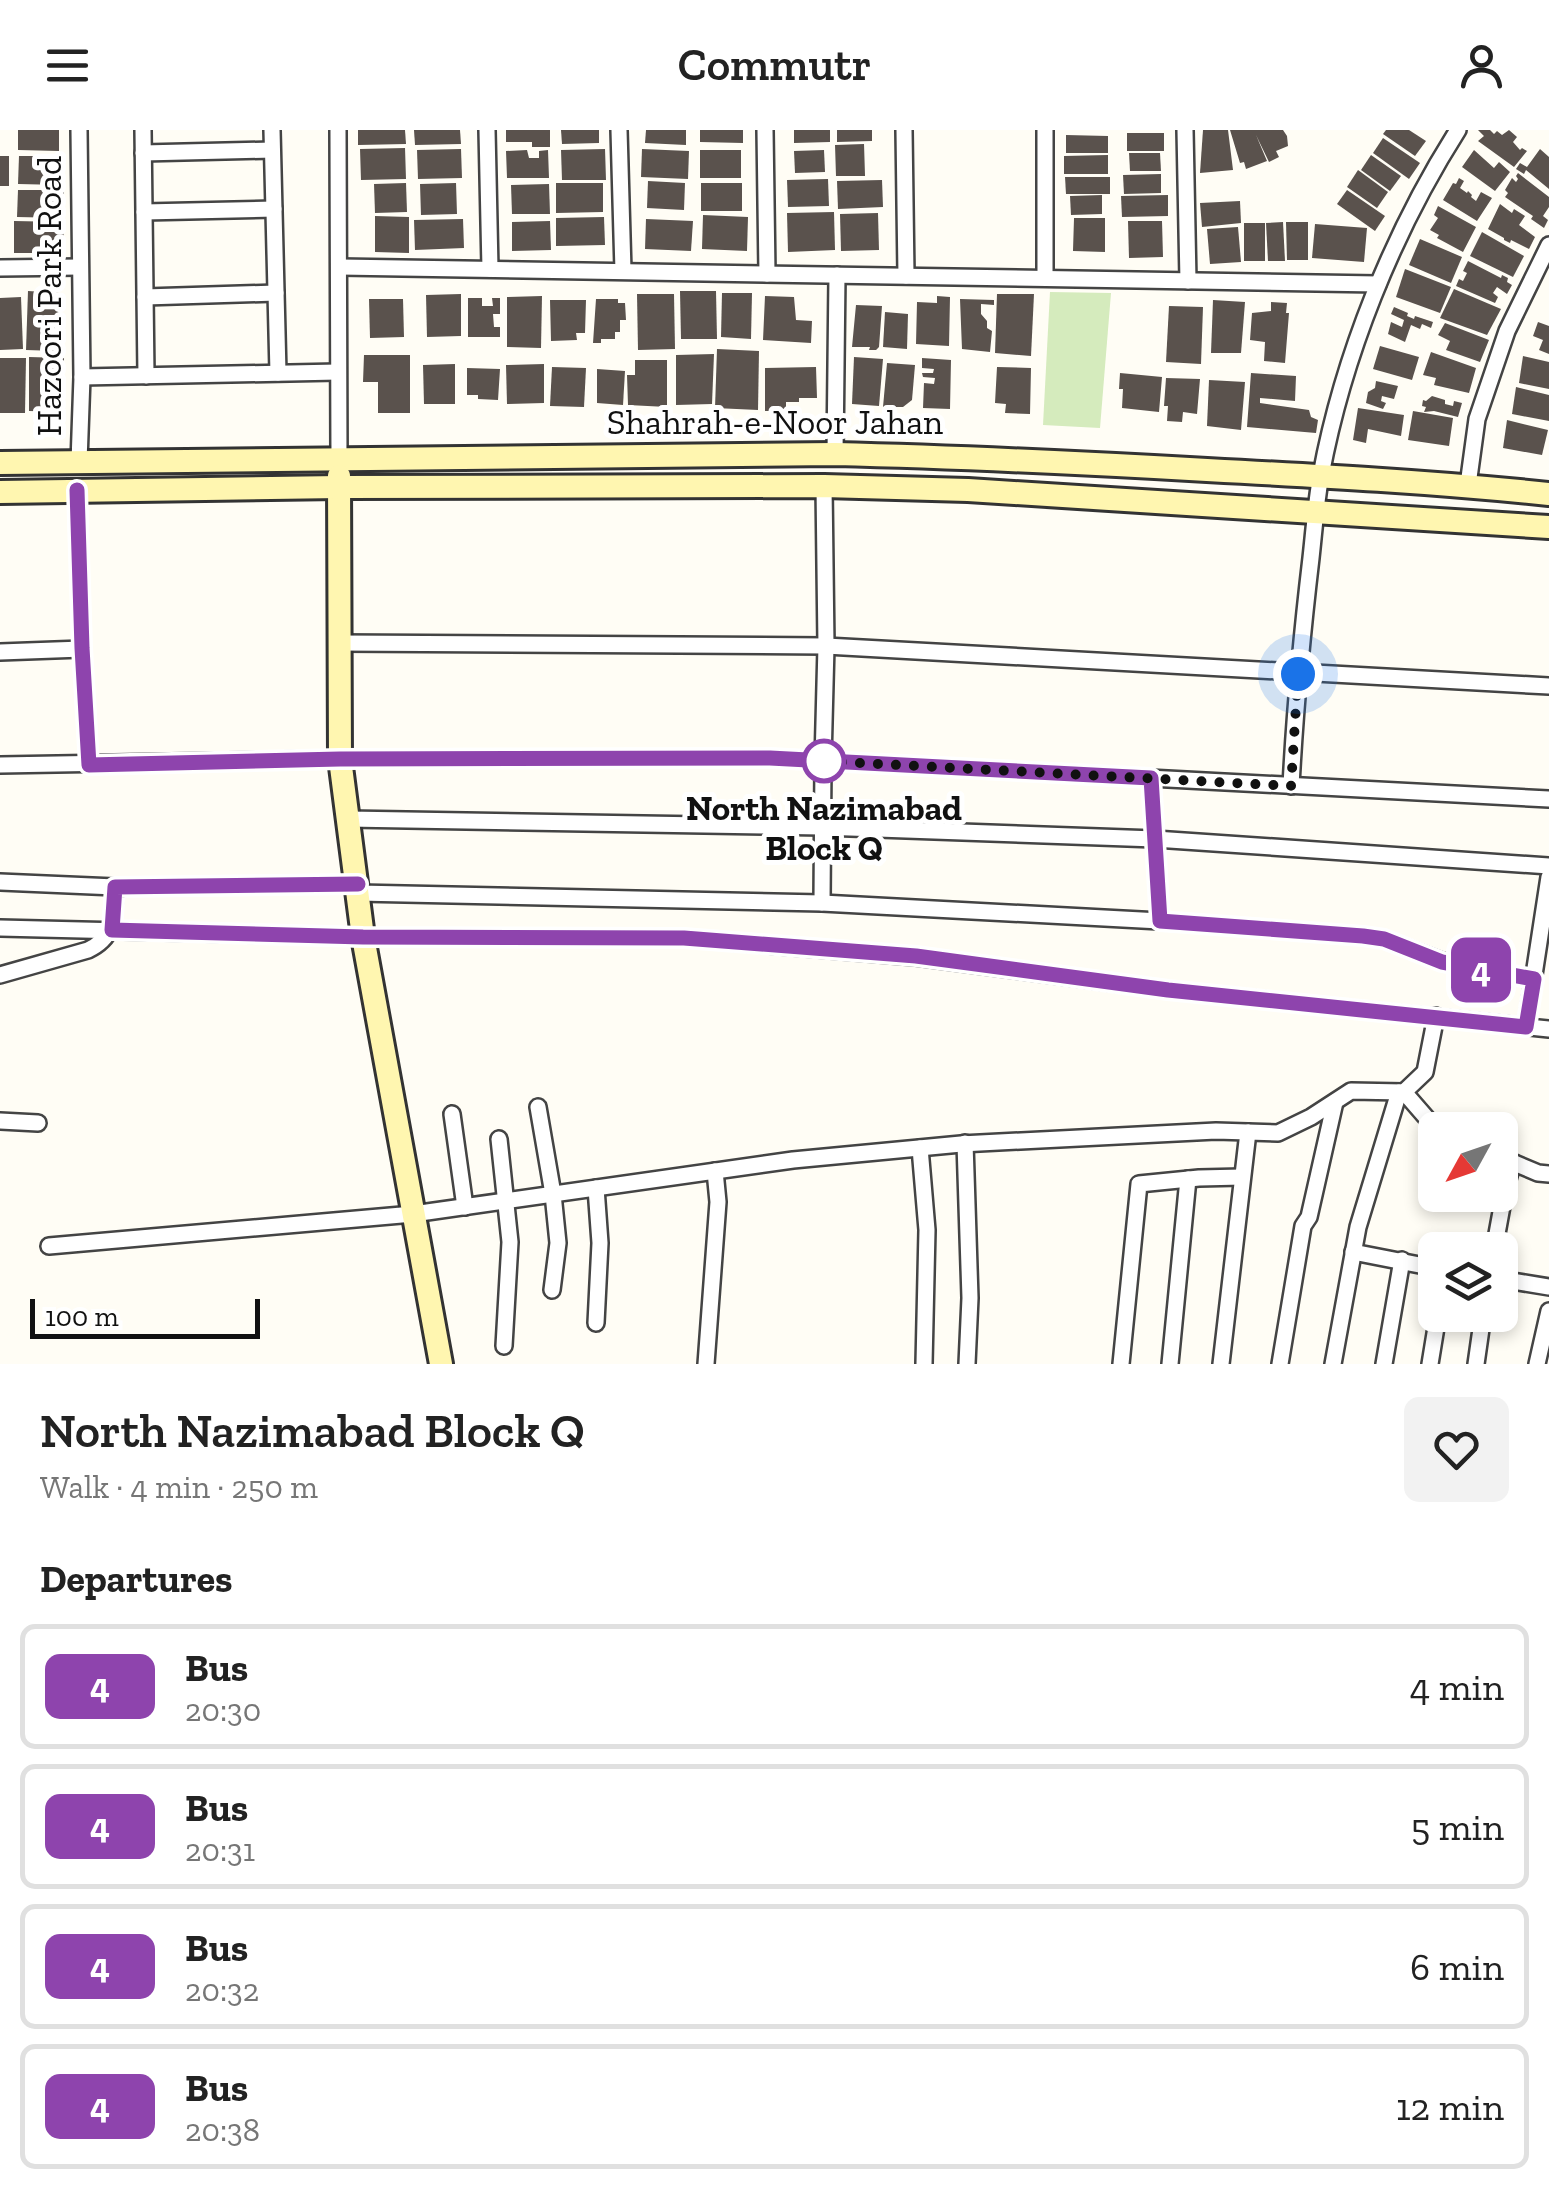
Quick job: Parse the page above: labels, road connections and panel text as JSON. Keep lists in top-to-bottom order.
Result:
{
  "streets": {
    "main road": ["Shahrah-e-Noor Jahan"],
    "street": ["Hazoori Park Road"]
  },
  "crossings": [
    ["Hazoori Park Road", "Shahrah-e-Noor Jahan"]
  ],
  "places": ["North Nazimabad Block Q"],
  "lines": ["bus line 4"],
  "scale_bar": "100 m",
  "north": "bottom left",
  "page": {
    "header": "Commutr",
    "on_map": "4",
    "scale": "100 m",
    "heading": [
      ["North Nazimabad Block Q", "Walk · 4 min · 250 m"],
      "Departures"
    ],
    "list": [
      {
        "mark": "4",
        "name": "Bus",
        "note": "20:30",
        "value": "4 min"
      },
      {
        "mark": "4",
        "name": "Bus",
        "note": "20:31",
        "value": "5 min"
      },
      {
        "mark": "4",
        "name": "Bus",
        "note": "20:32",
        "value": "6 min"
      },
      {
        "mark": "4",
        "name": "Bus",
        "note": "20:38",
        "value": "12 min"
      }
    ]
  }
}
